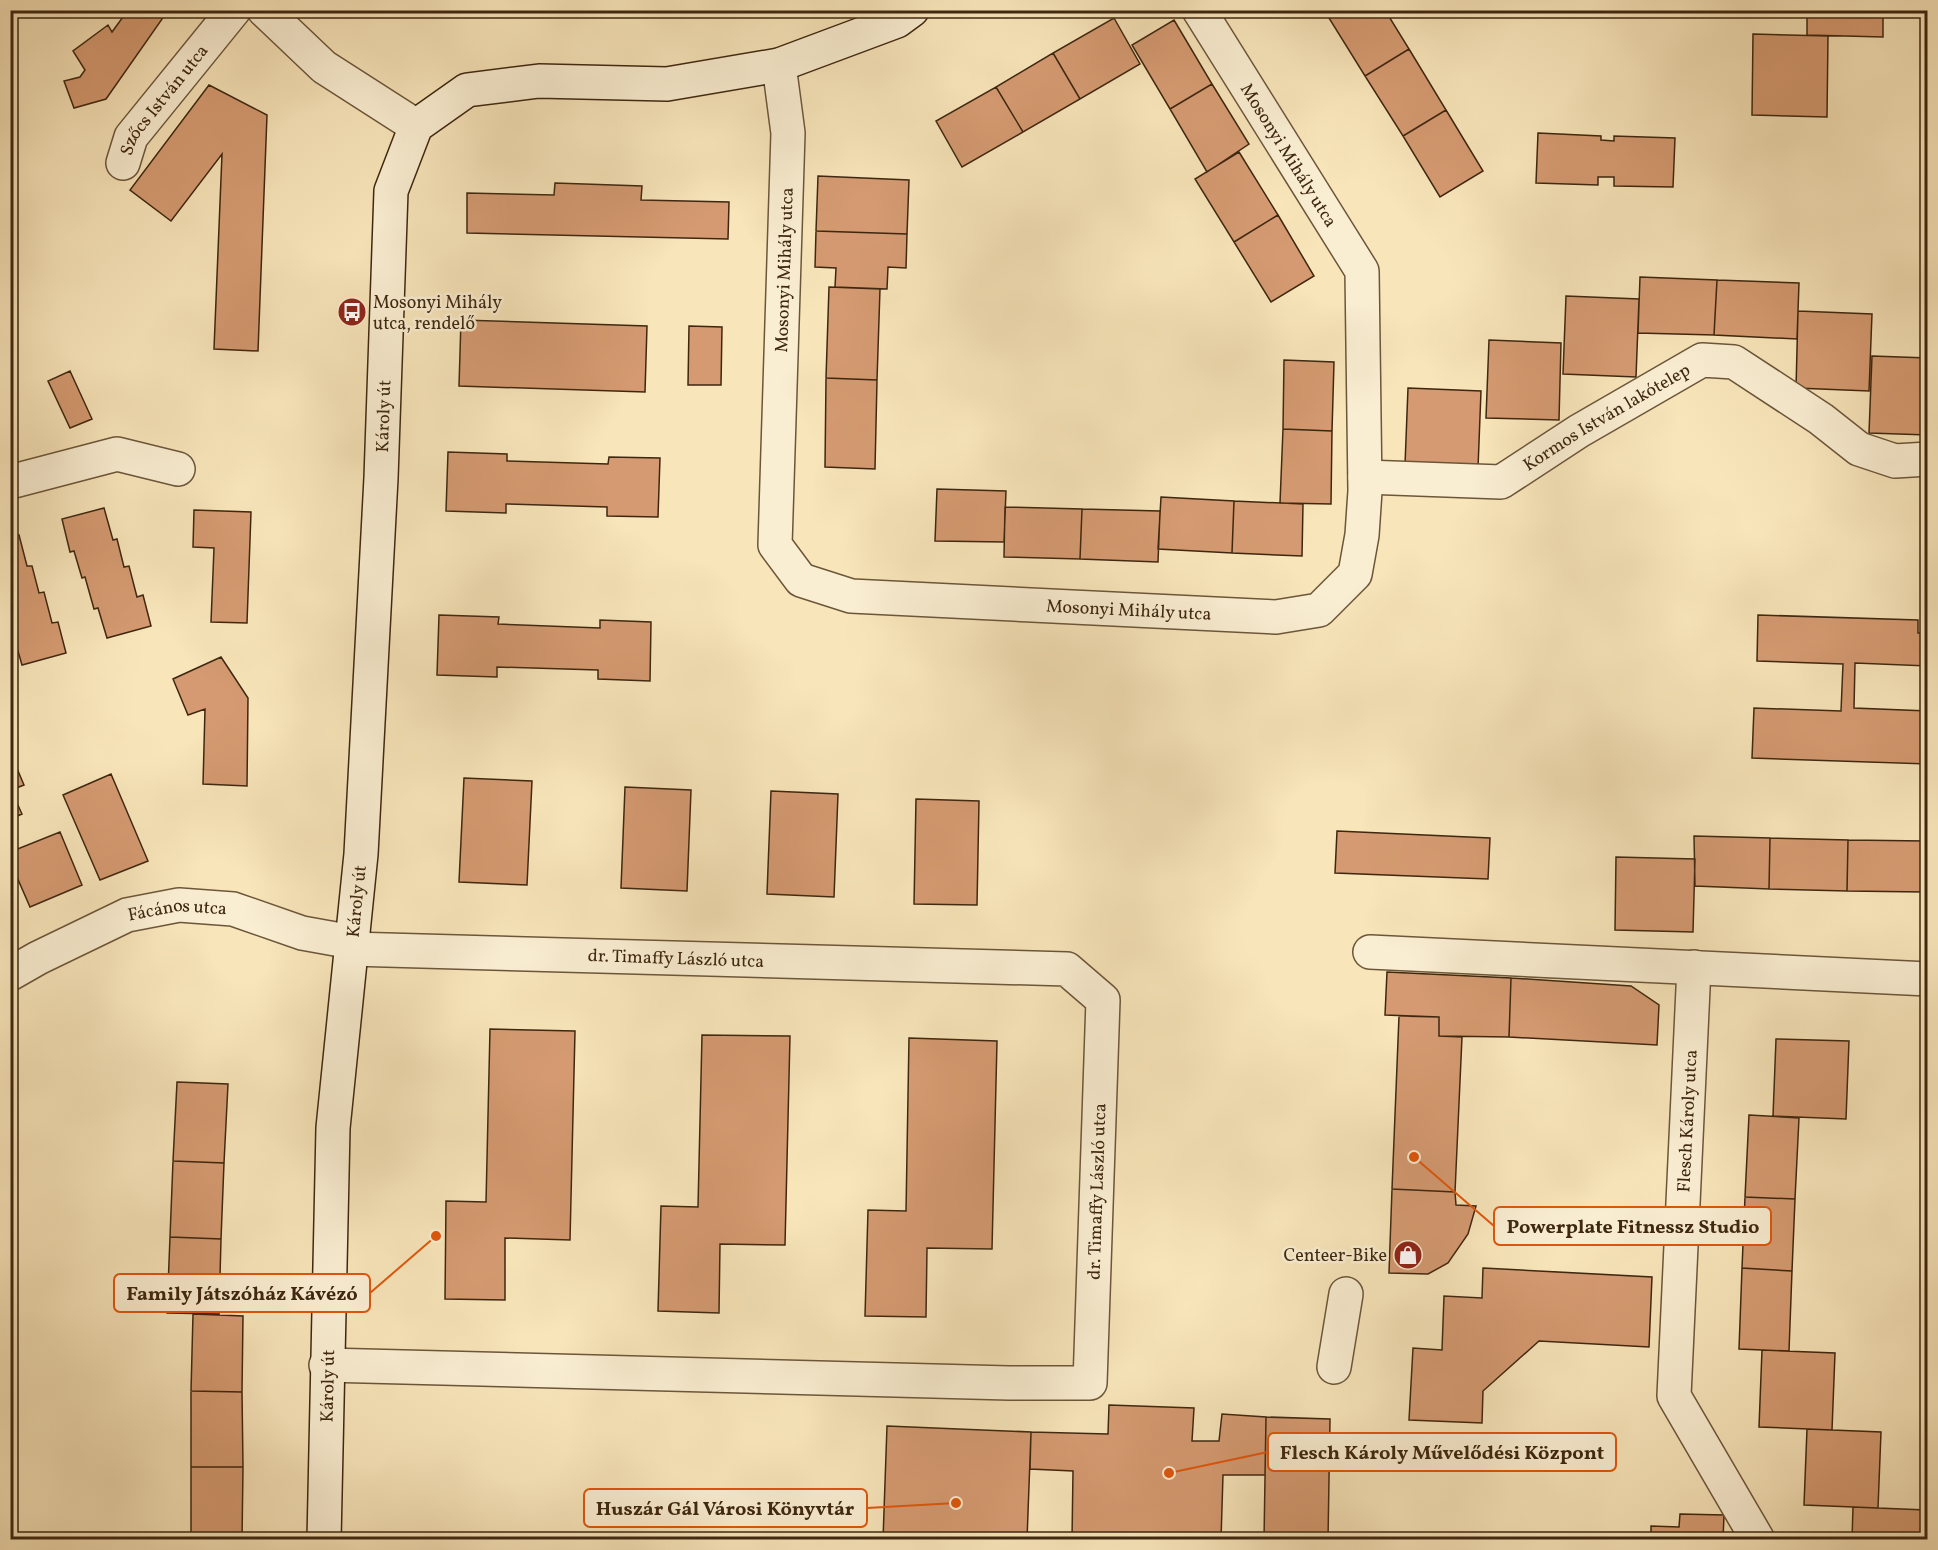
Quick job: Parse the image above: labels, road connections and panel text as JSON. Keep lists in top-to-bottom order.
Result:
{
  "streets": {
    "street": [
      "Szőcs István utca",
      "Mosonyi Mihály utca",
      "Károly út",
      "Kormos István lakótelep",
      "Fácános utca",
      "dr. Timaffy László utca",
      "Flesch Károly utca"
    ]
  },
  "crossings": [
    ["Mosonyi Mihály utca", "Kormos István lakótelep"],
    ["Károly út", "Fácános utca"],
    ["Károly út", "dr. Timaffy László utca"],
    ["Fácános utca", "dr. Timaffy László utca"]
  ],
  "places": {
    "bus stop": ["Mosonyi Mihály utca, rendelő"],
    "other": [
      "Powerplate Fitnessz Studio",
      "Family Játszóház Kávézó",
      "Flesch Károly Művelődési Központ",
      "Huszár Gál Városi Könyvtár"
    ],
    "shop": ["Centeer-Bike"]
  }
}
